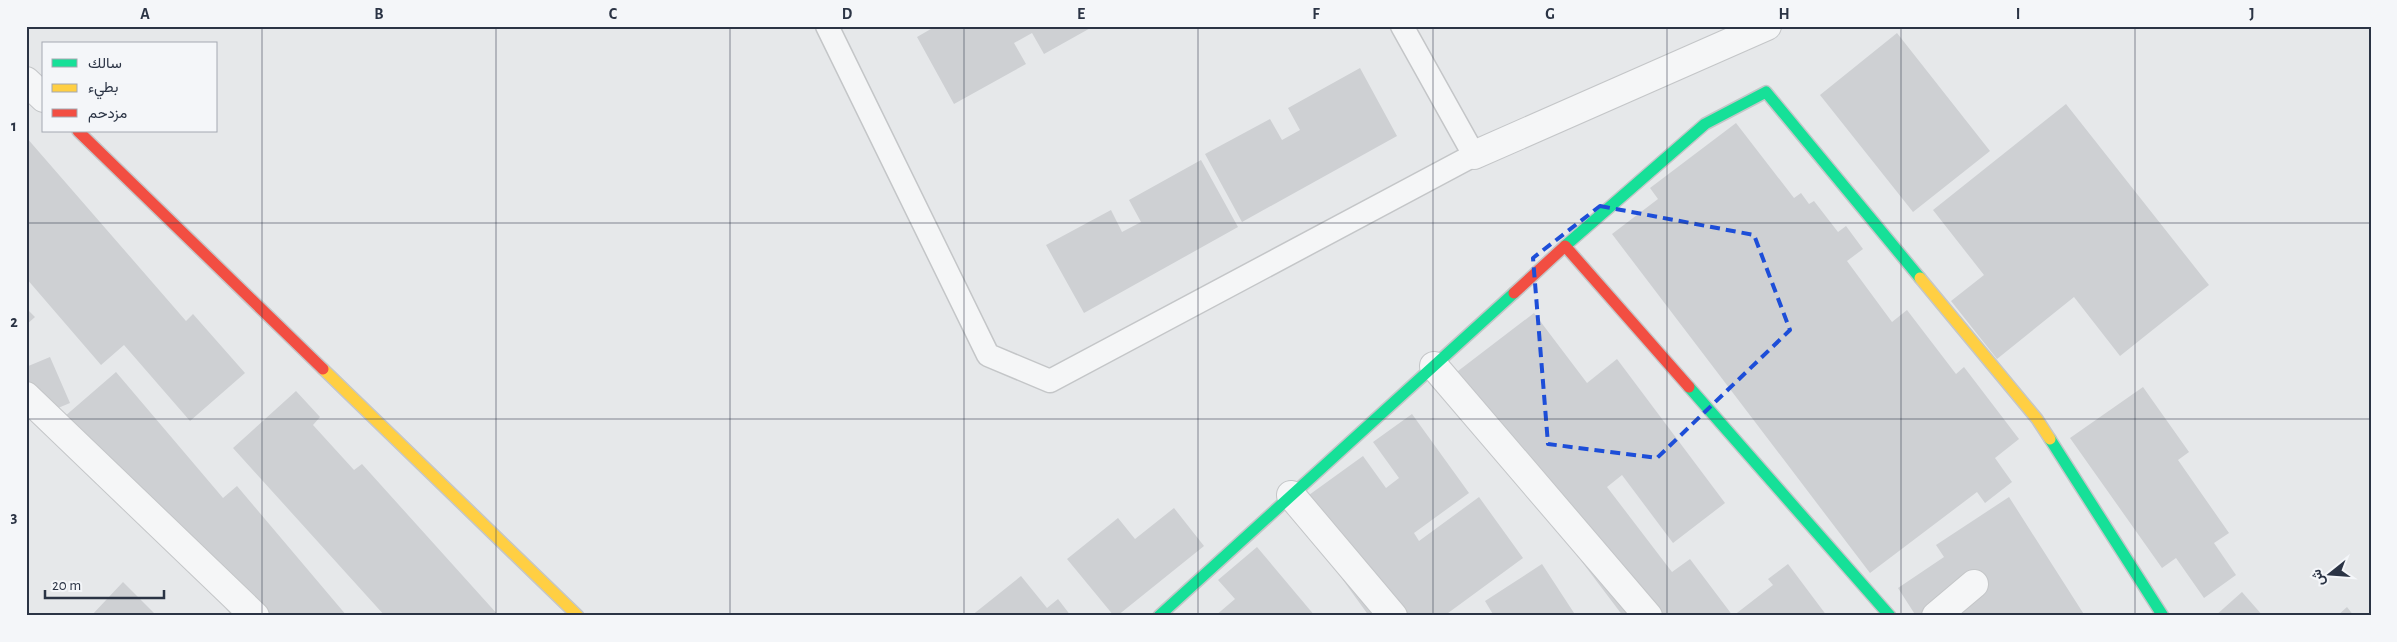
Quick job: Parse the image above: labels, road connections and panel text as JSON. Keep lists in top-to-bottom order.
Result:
{
  "legend": ["سالك", "بطيء", "مزدحم"],
  "scale_bar": "20 m",
  "north": "left",
  "grid": {
    "columns": [
      "A",
      "B",
      "C",
      "D",
      "E",
      "F",
      "G",
      "H",
      "I",
      "J"
    ],
    "rows": ["1", "2", "3"]
  }
}
